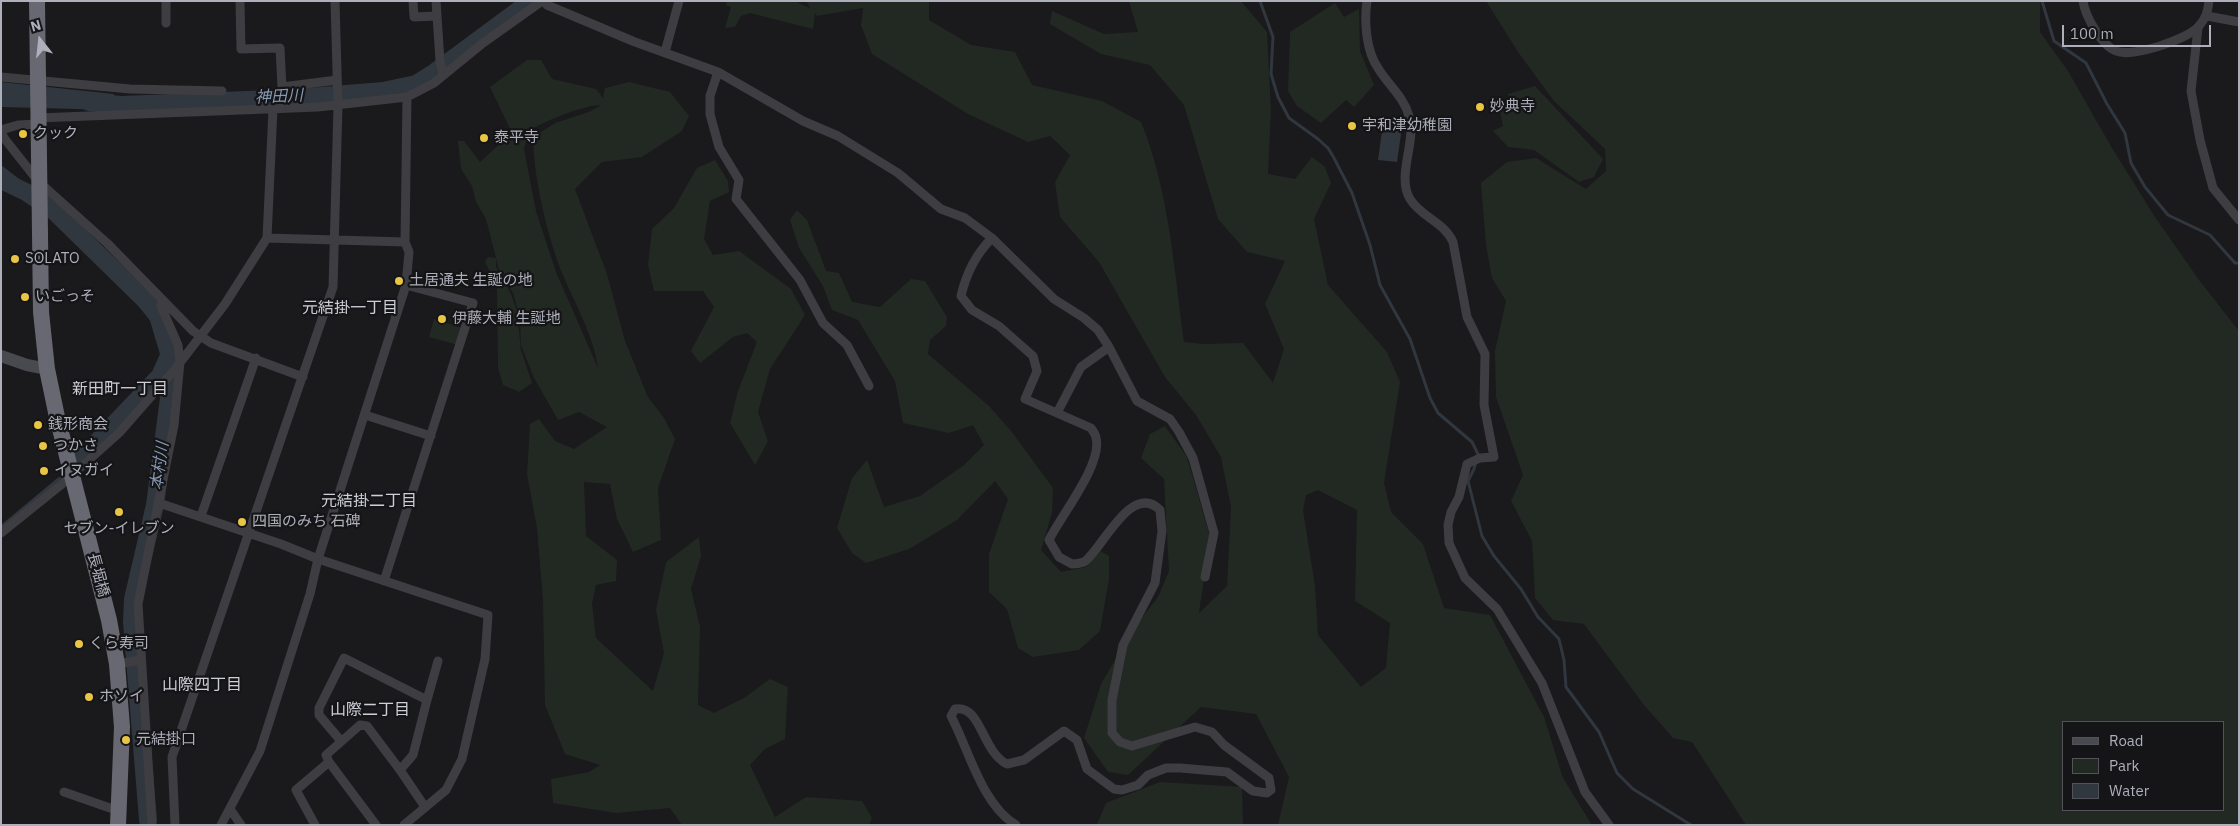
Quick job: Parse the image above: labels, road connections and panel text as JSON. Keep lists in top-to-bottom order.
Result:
{
  "streets": {
    "highway": ["長堀橋"]
  },
  "districts": [
    "元結掛一丁目",
    "新田町一丁目",
    "元結掛二丁目",
    "山際四丁目",
    "山際二丁目"
  ],
  "water": ["神田川", "本村川"],
  "places": [
    "妙典寺",
    "宇和津幼稚園",
    "クック",
    "泰平寺",
    "SOLATO",
    "土居通夫 生誕の地",
    "いごっそ",
    "伊藤大輔 生誕地",
    "銭形商会",
    "つかさ",
    "イヌガイ",
    "セブン-イレブン",
    "四国のみち 石碑",
    "くら寿司",
    "ホソイ",
    "元結掛口"
  ],
  "legend": ["Road", "Park", "Water"],
  "scale_bar": "100 m",
  "north": "top"
}
